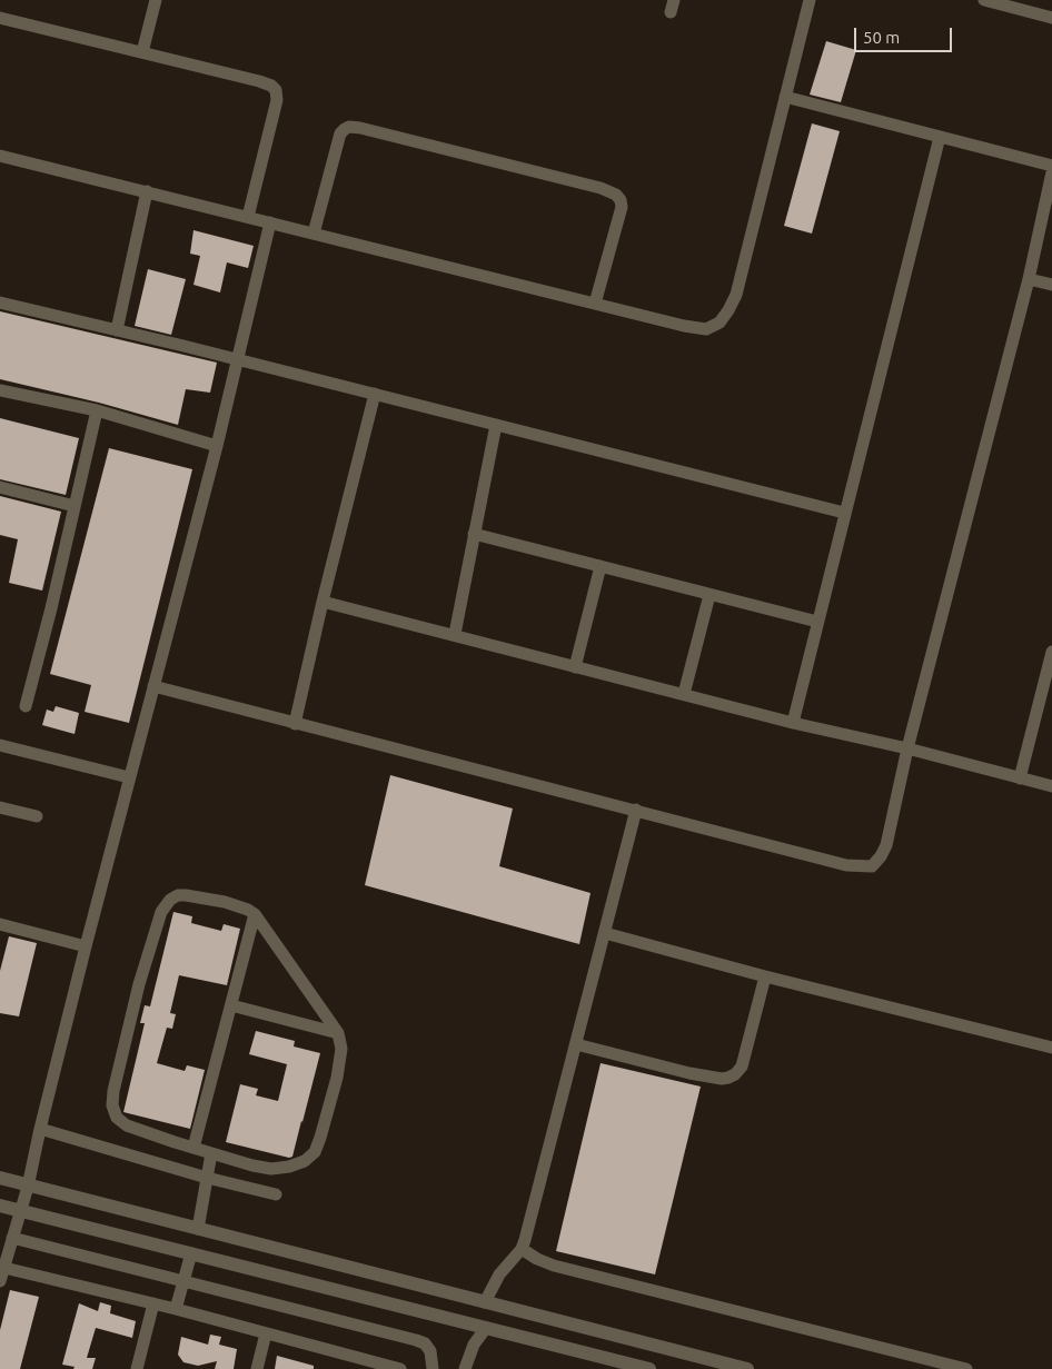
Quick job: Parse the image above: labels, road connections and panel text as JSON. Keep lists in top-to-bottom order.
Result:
{
  "scale_bar": "50 m"
}
